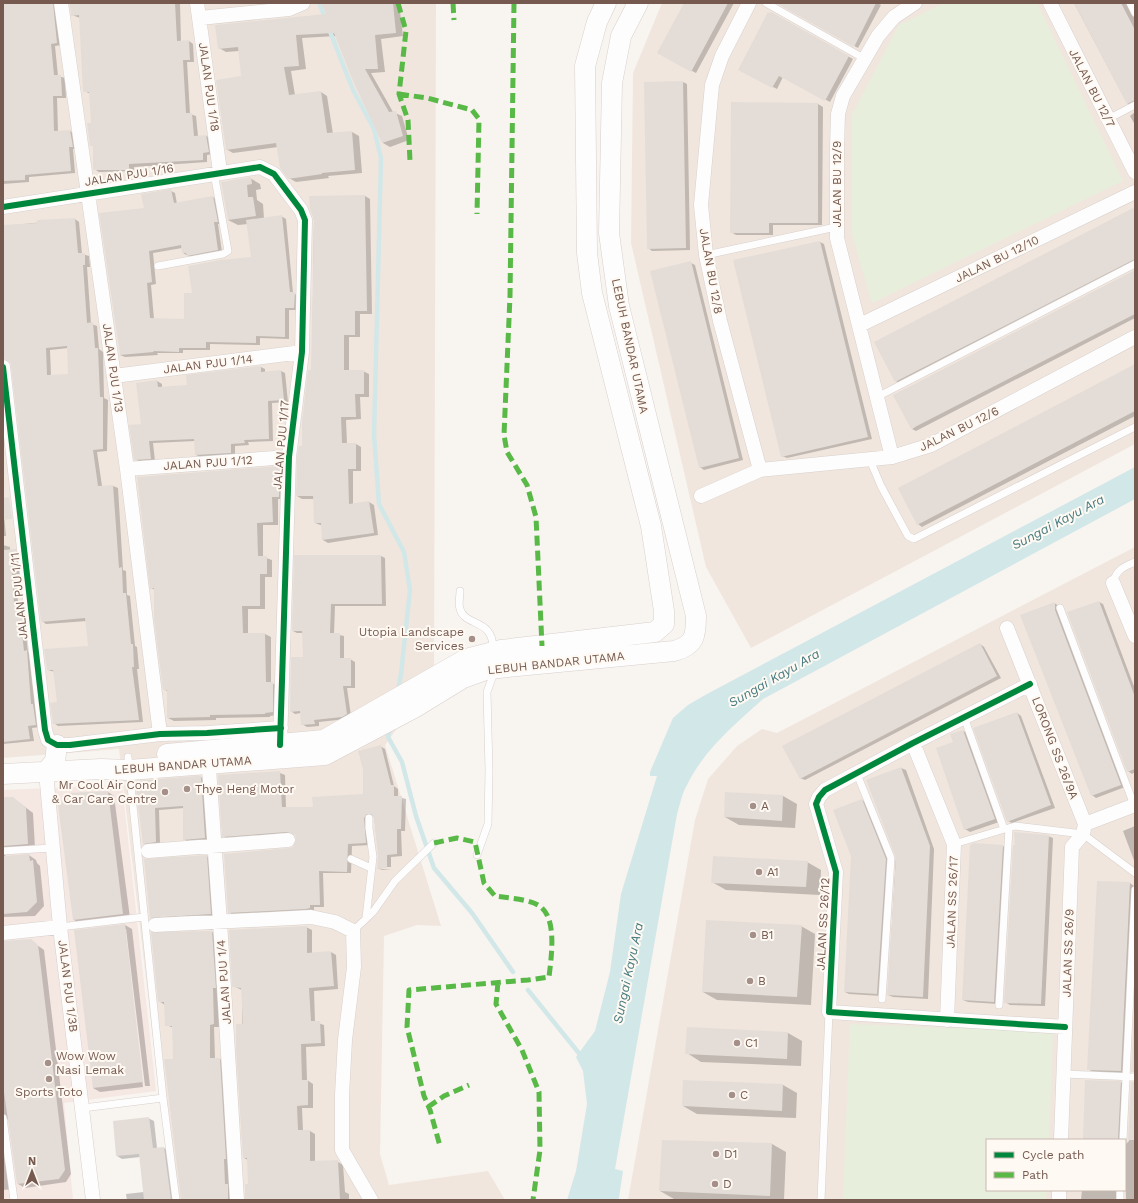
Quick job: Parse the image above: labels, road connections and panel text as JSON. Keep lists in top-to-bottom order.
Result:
{
  "streets": {
    "main road": ["LEBUH BANDAR UTAMA"],
    "street": [
      "JALAN PJU 1/18",
      "JALAN BU 12/7",
      "JALAN PJU 1/16",
      "JALAN BU 12/9",
      "JALAN BU 12/10",
      "JALAN BU 12/8",
      "JALAN PJU 1/14",
      "JALAN PJU 1/13",
      "JALAN BU 12/6",
      "JALAN PJU 1/17",
      "JALAN PJU 1/12",
      "JALAN PJU 1/11",
      "LORONG SS 26/9A",
      "JALAN SS 26/17",
      "JALAN SS 26/12",
      "JALAN SS 26/9",
      "JALAN PJU 1/4",
      "JALAN PJU 1/3B"
    ]
  },
  "crossings": [
    ["JALAN PJU 1/18", "JALAN PJU 1/16"],
    ["JALAN PJU 1/16", "JALAN PJU 1/13"],
    ["JALAN PJU 1/16", "JALAN PJU 1/17"],
    ["JALAN BU 12/9", "JALAN BU 12/10"],
    ["JALAN BU 12/9", "JALAN BU 12/6"],
    ["JALAN BU 12/8", "JALAN BU 12/6"],
    ["LEBUH BANDAR UTAMA", "JALAN PJU 1/17"],
    ["LEBUH BANDAR UTAMA", "JALAN PJU 1/4"],
    ["LEBUH BANDAR UTAMA", "JALAN PJU 1/3B"],
    ["JALAN PJU 1/14", "JALAN PJU 1/13"],
    ["JALAN PJU 1/14", "JALAN PJU 1/17"],
    ["JALAN PJU 1/13", "JALAN PJU 1/12"],
    ["JALAN PJU 1/17", "JALAN PJU 1/12"],
    ["LORONG SS 26/9A", "JALAN SS 26/12"],
    ["LORONG SS 26/9A", "JALAN SS 26/9"],
    ["JALAN SS 26/17", "JALAN SS 26/12"]
  ],
  "water": ["Sungai Kayu Ara"],
  "places": [
    "Utopia Landscape Services",
    "Thye Heng Motor",
    "Mr Cool Air Cond & Car Care Centre",
    "A",
    "A1",
    "B1",
    "B",
    "C1",
    "Wow Wow Nasi Lemak",
    "Sports Toto",
    "C",
    "D1",
    "D"
  ],
  "legend": ["Cycle path", "Path"],
  "north": "top"
}
